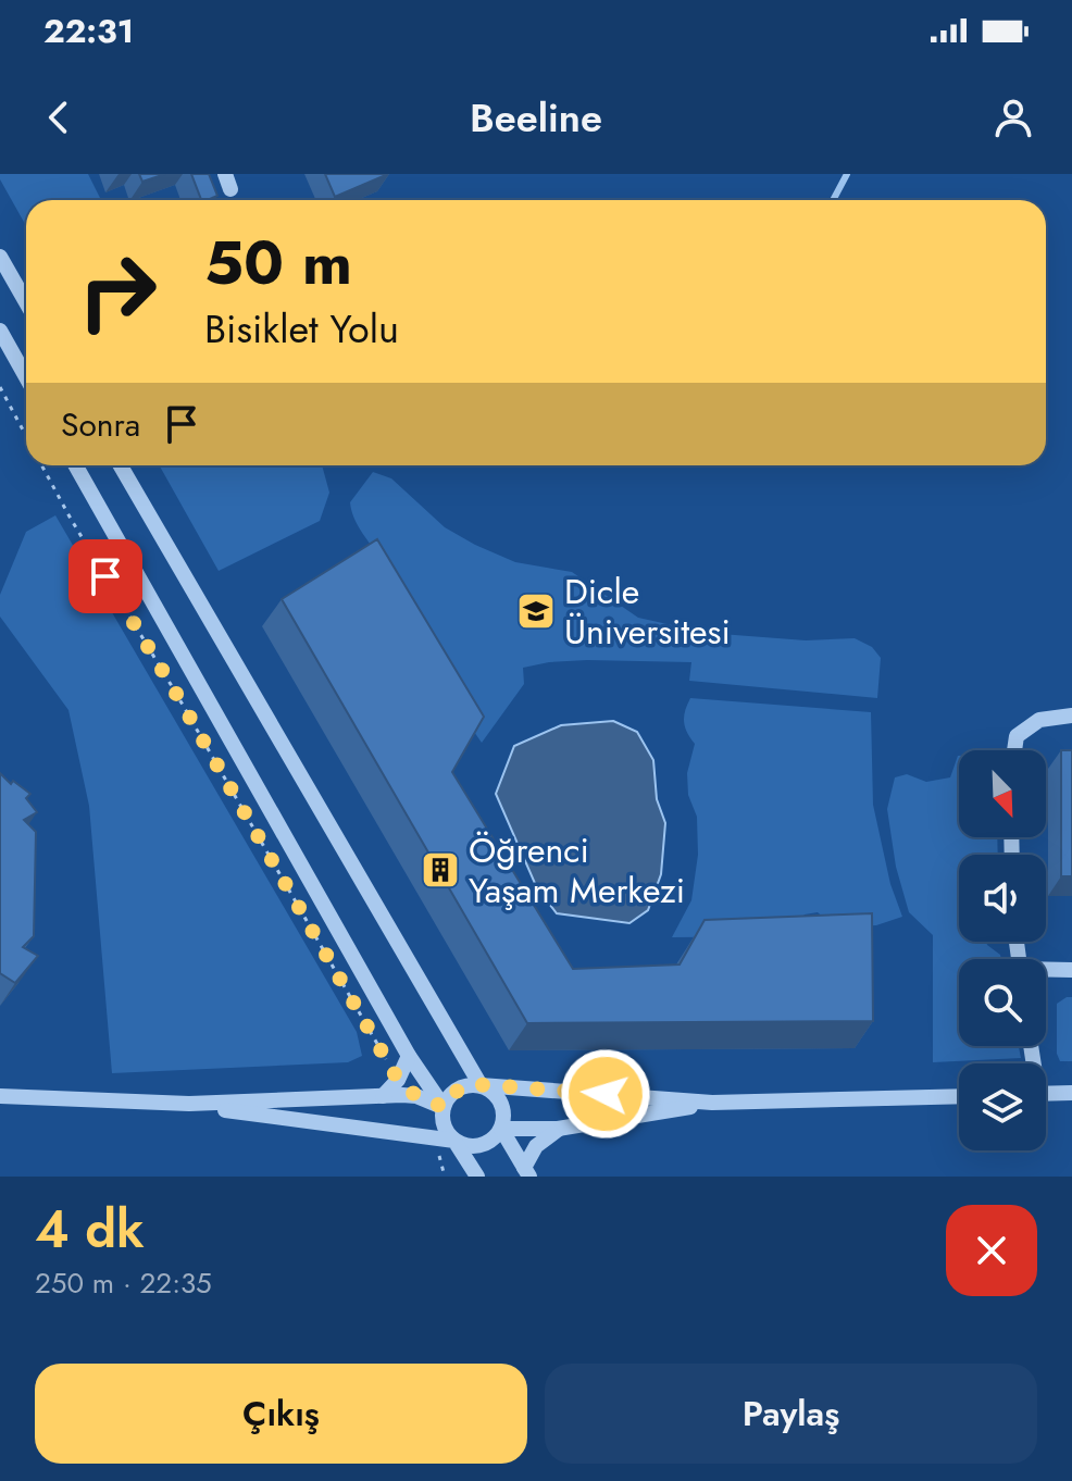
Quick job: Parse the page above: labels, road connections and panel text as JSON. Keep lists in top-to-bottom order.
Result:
{
  "places": {
    "school or university": ["Dicle Üniversitesi"],
    "building": ["Öğrenci Yaşam Merkezi"]
  },
  "north": "bottom right",
  "page": {
    "status": "22:31",
    "header": "Beeline",
    "turn": ["50 m", "Bisiklet Yolu"],
    "then": "Sonra",
    "heading": ["4 dk", "250 m · 22:35"],
    "buttons": ["Çıkış", "Paylaş"]
  }
}
